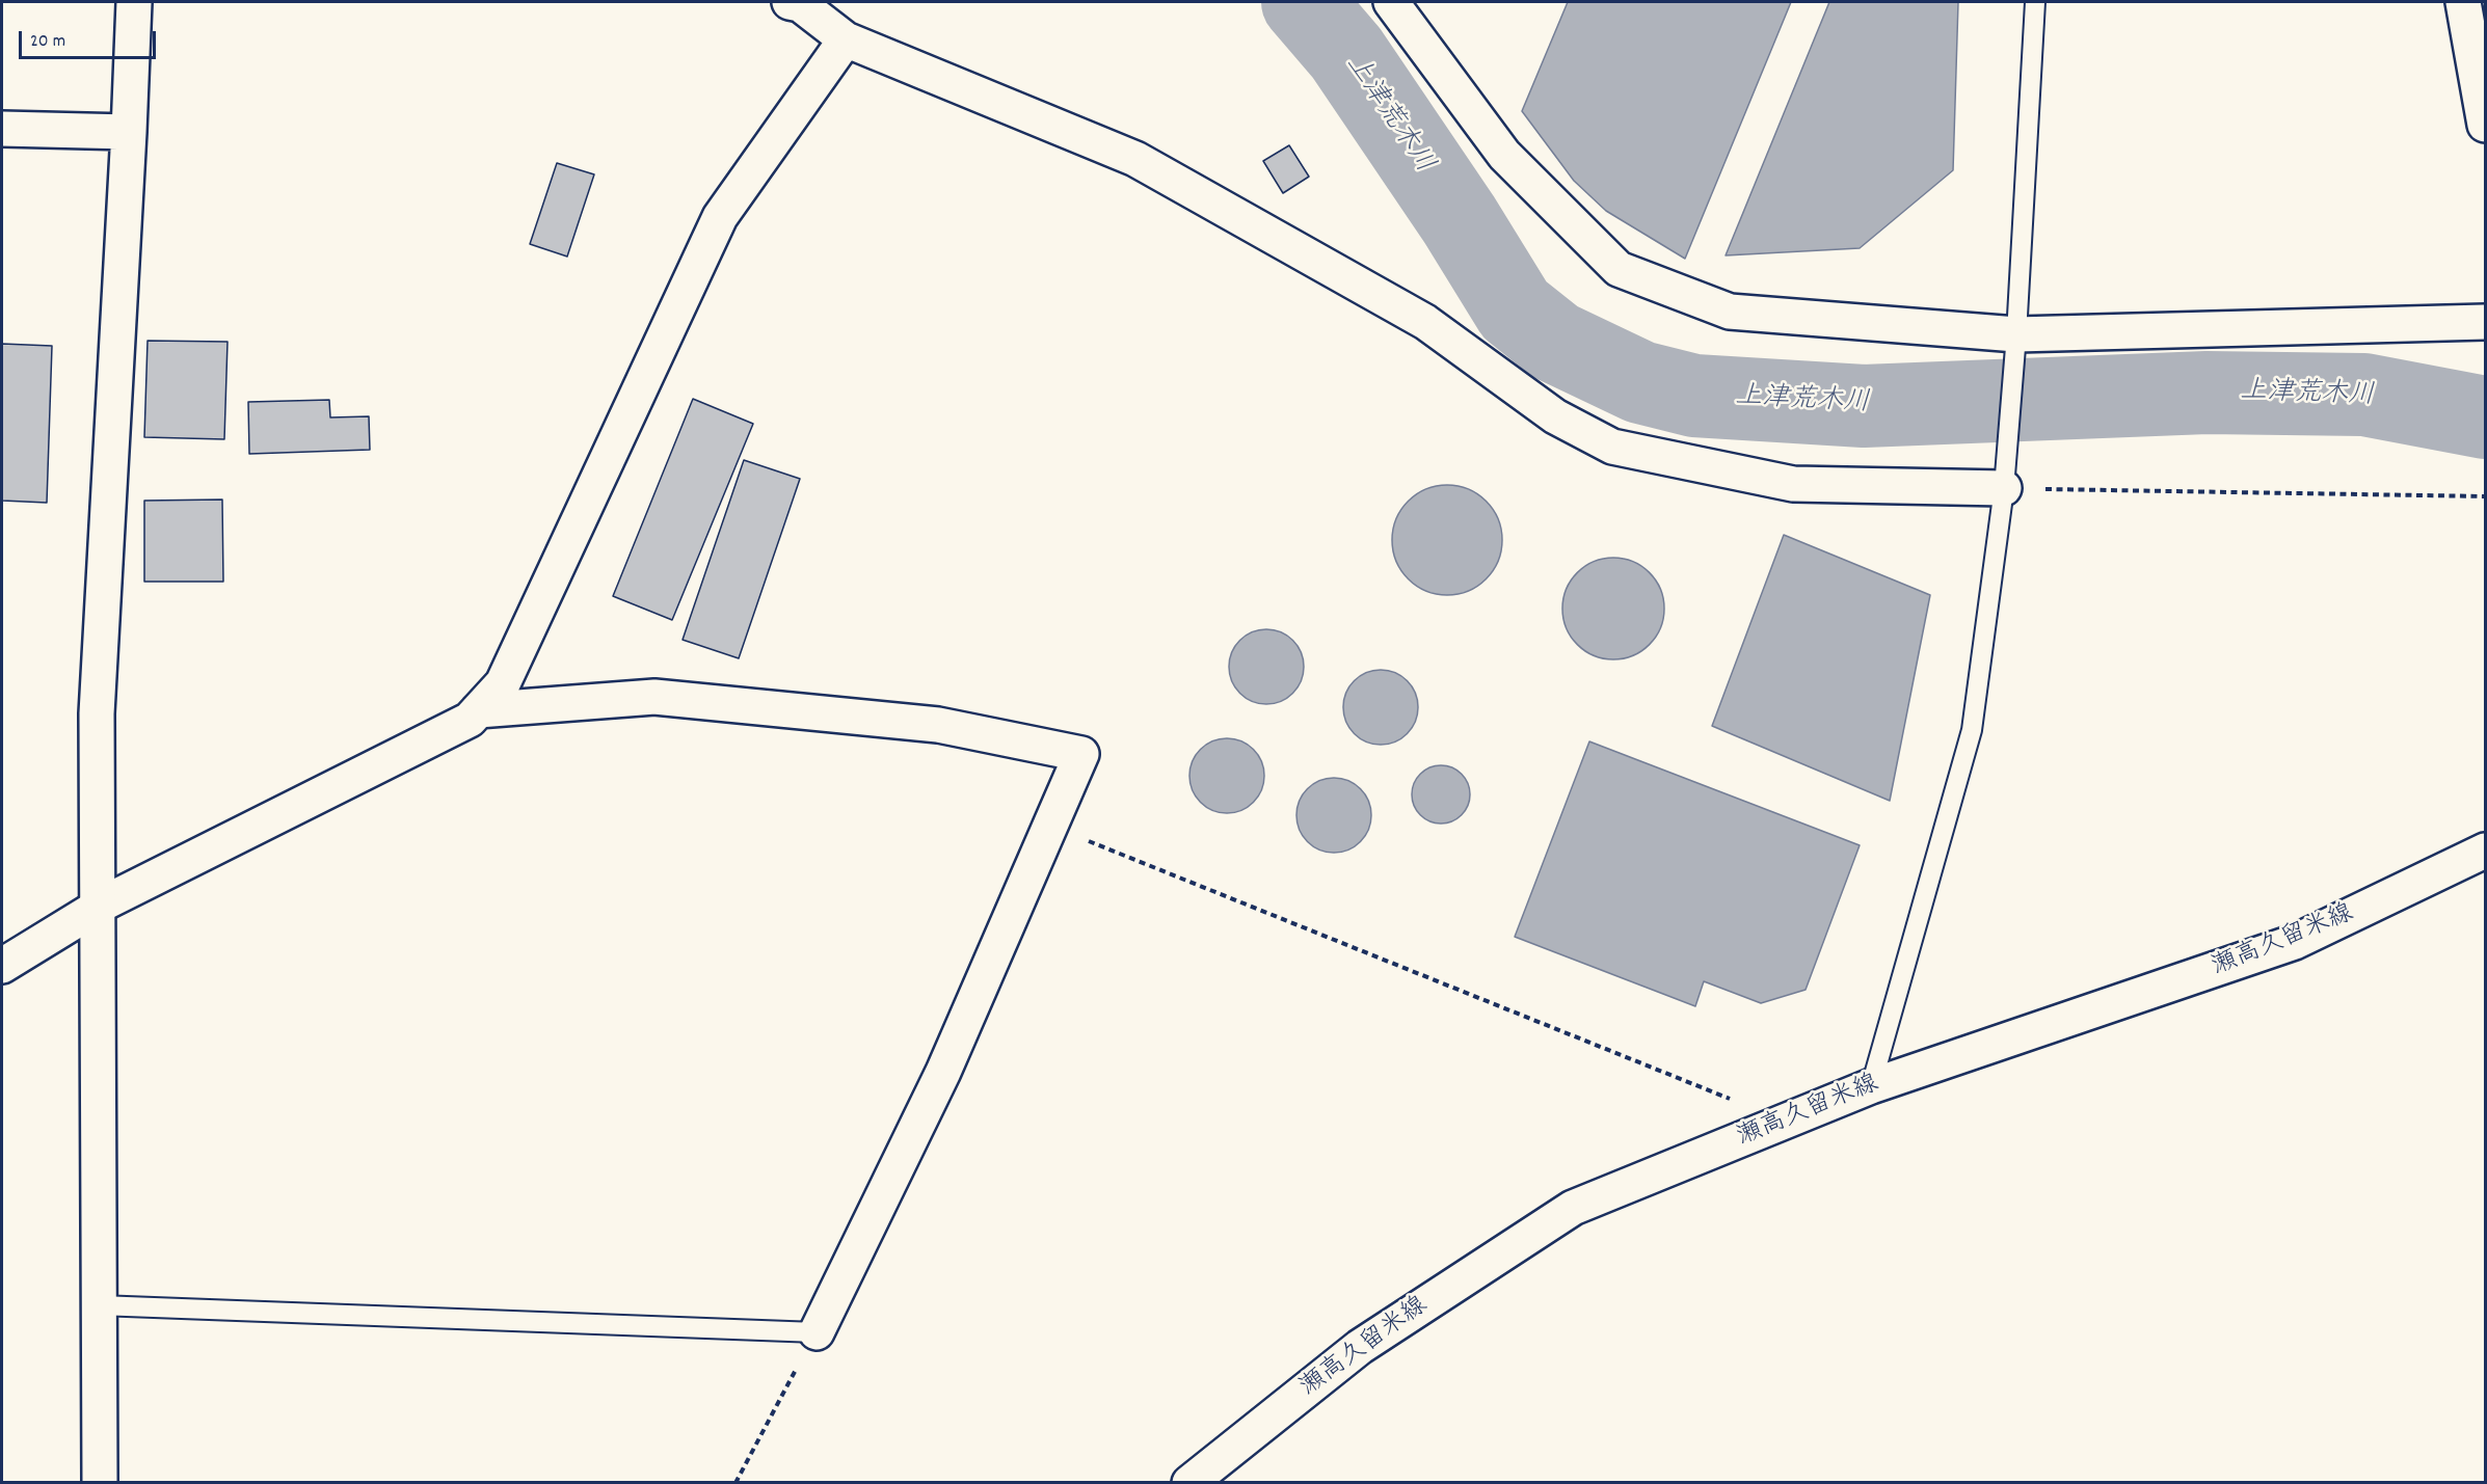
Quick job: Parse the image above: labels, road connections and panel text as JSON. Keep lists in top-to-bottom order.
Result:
{
  "streets": {
    "street": ["瀬高久留米線"]
  },
  "water": ["上津荒木川"],
  "scale_bar": "20 m"
}
